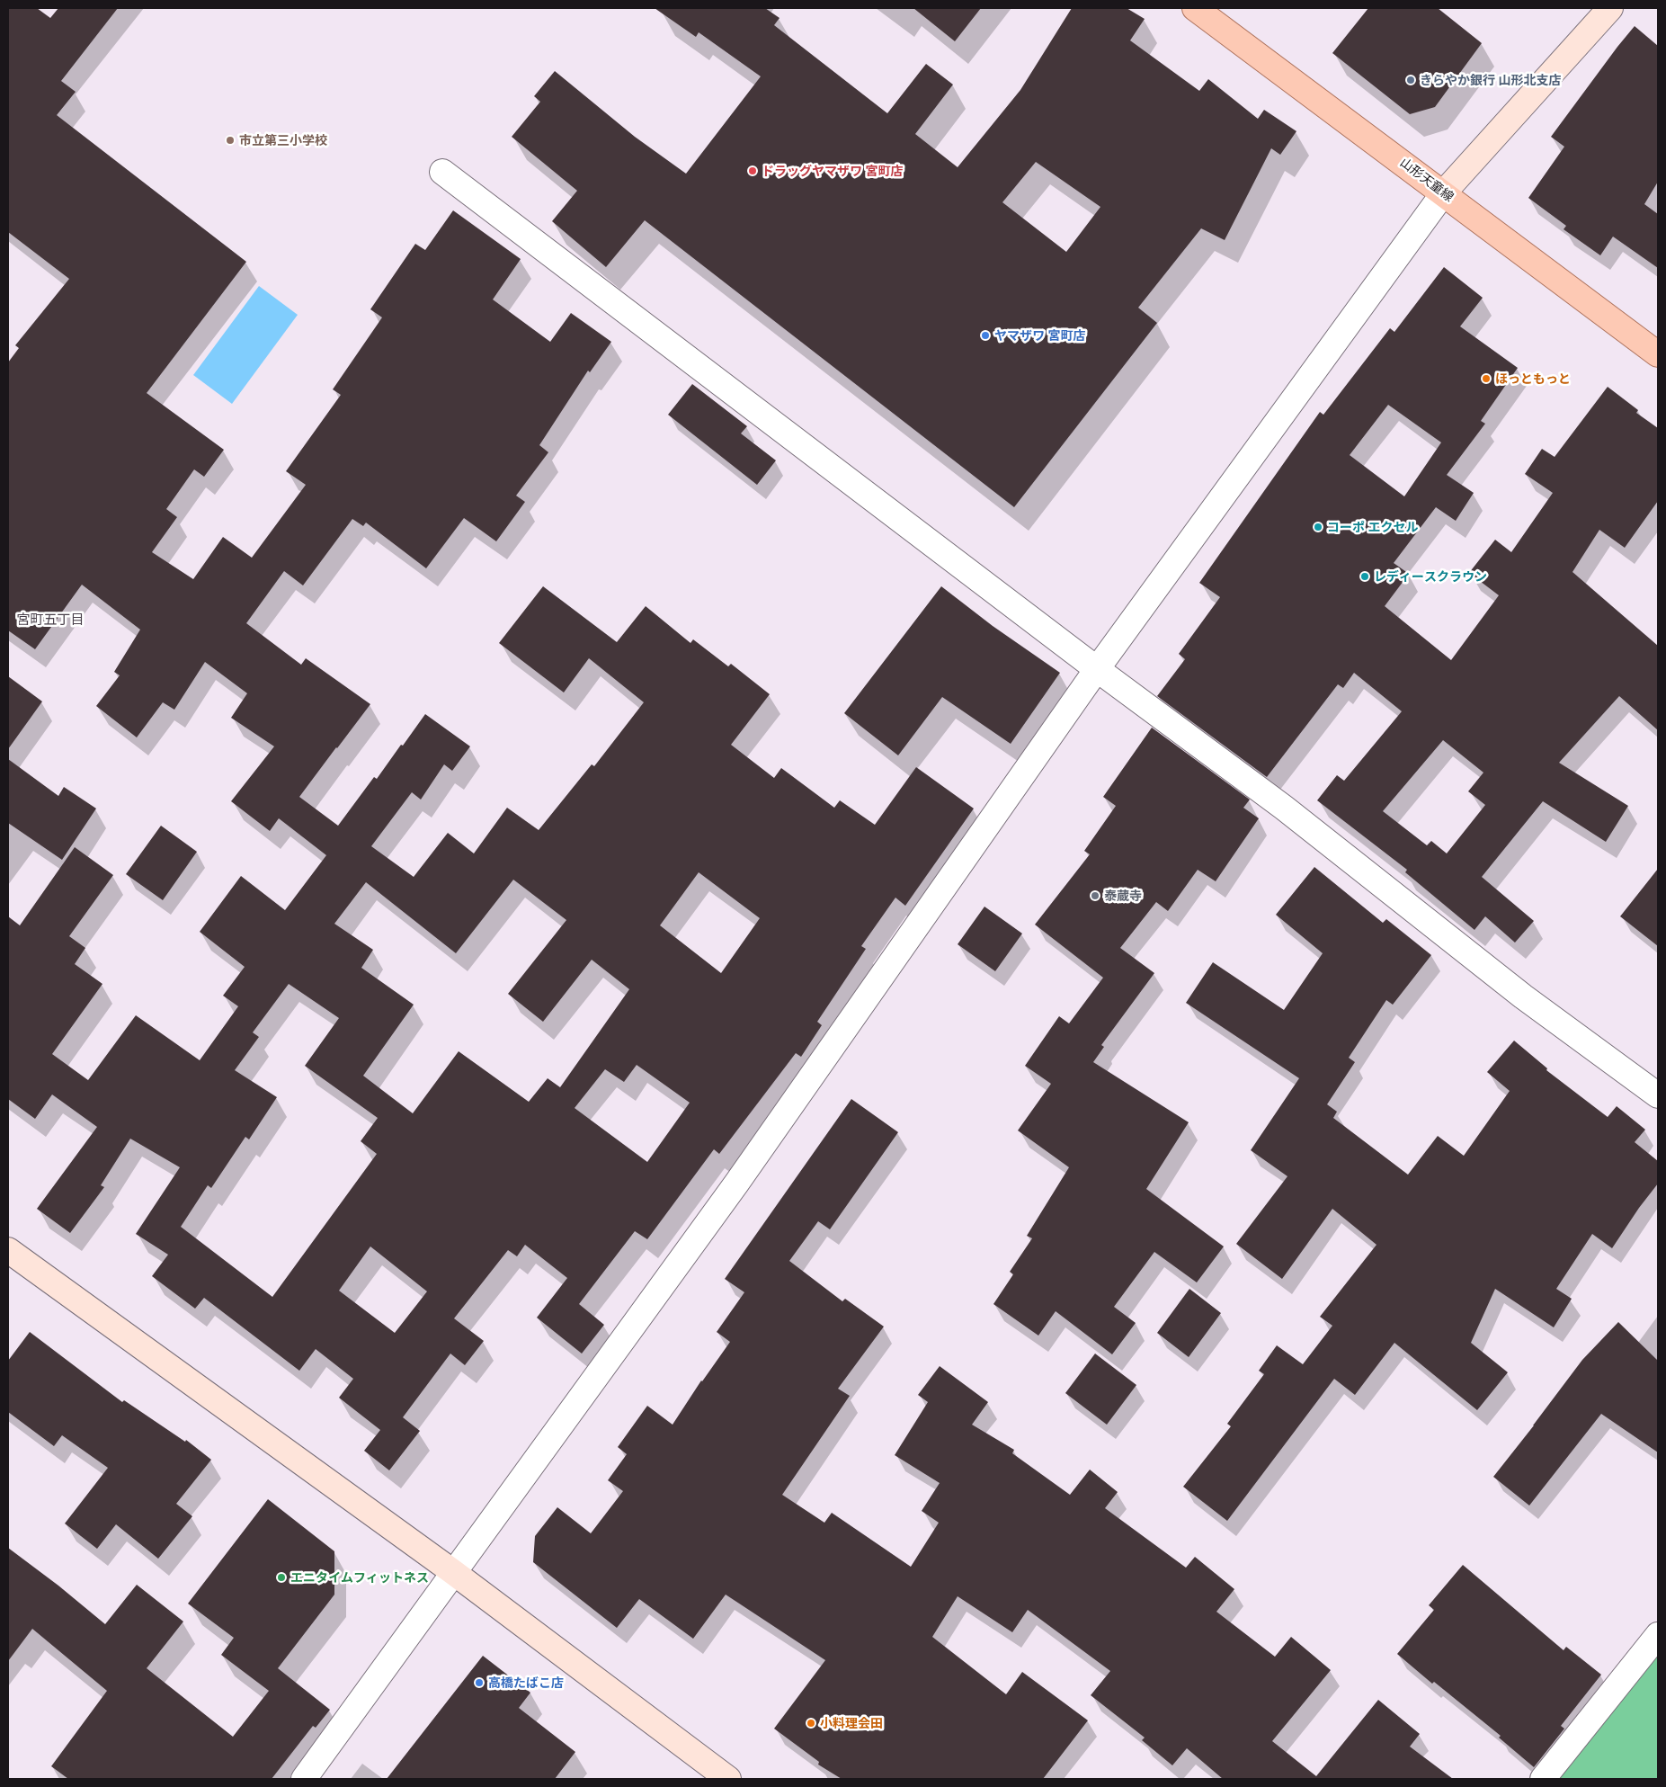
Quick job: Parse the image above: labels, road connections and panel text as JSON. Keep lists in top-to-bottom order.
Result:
{
  "streets": {
    "main road": ["山形天童線"]
  },
  "districts": ["宮町五丁目"],
  "places": [
    "きらやか銀行 山形北支店",
    "市立第三小学校",
    "ドラッグヤマザワ 宮町店",
    "ヤマザワ 宮町店",
    "ほっともっと",
    "コーポ エクセル",
    "レディースクラウン",
    "泰蔵寺",
    "エニタイムフィットネス",
    "高橋たばこ店",
    "小料理会田"
  ]
}
